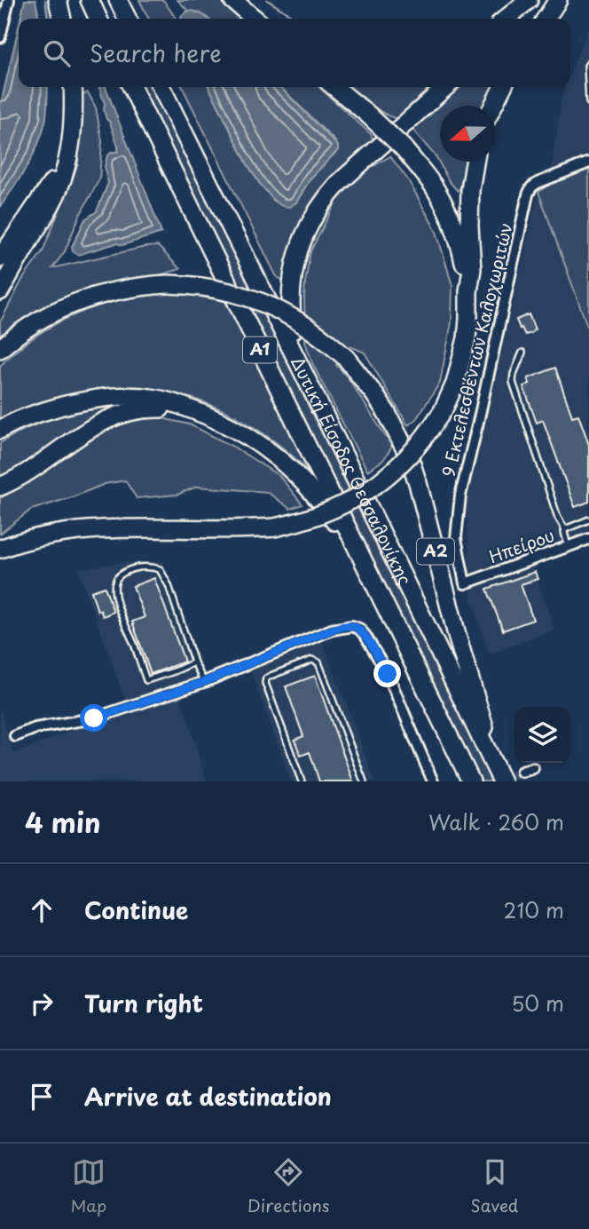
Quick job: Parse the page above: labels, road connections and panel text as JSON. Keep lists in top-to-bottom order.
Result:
{
  "streets": {
    "highway": ["Α1", "Δυτική Είσοδος Θεσσαλονίκης", "Α2"],
    "street": ["9 Εκτελεσθέντων Καλοχωριτών", "Ηπείρου"]
  },
  "crossings": [
    ["Α1", "Δυτική Είσοδος Θεσσαλονίκης"],
    ["Α1", "Α2"],
    ["9 Εκτελεσθέντων Καλοχωριτών", "Ηπείρου"],
    ["Δυτική Είσοδος Θεσσαλονίκης", "Α2"]
  ],
  "north": "left",
  "page": {
    "search": "Search here",
    "heading": ["4 min", "Walk · 260 m"],
    "list": [
      ["Continue", "210 m"],
      ["Turn right", "50 m"],
      "Arrive at destination"
    ],
    "nav": ["Map", "Directions", "Saved"]
  }
}
